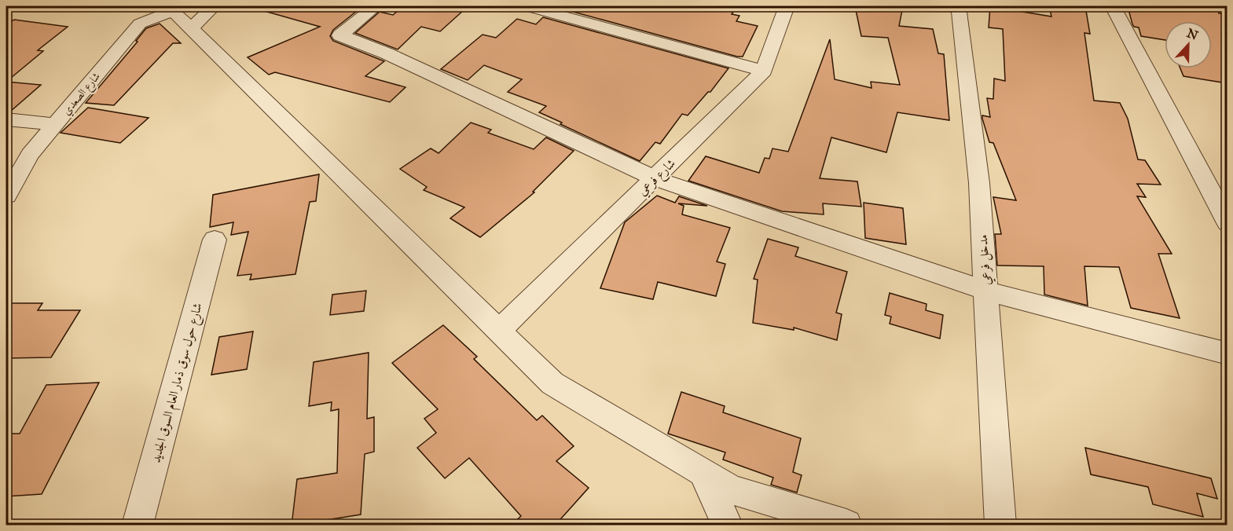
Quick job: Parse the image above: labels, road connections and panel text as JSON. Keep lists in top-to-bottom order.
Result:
{
  "streets": {
    "street": [
      "شارع الصعدي",
      "شارع فرعي",
      "مدخل فرعي",
      "شارع حول سوق ذمار العام السوق الجديد"
    ]
  },
  "north": "top"
}
